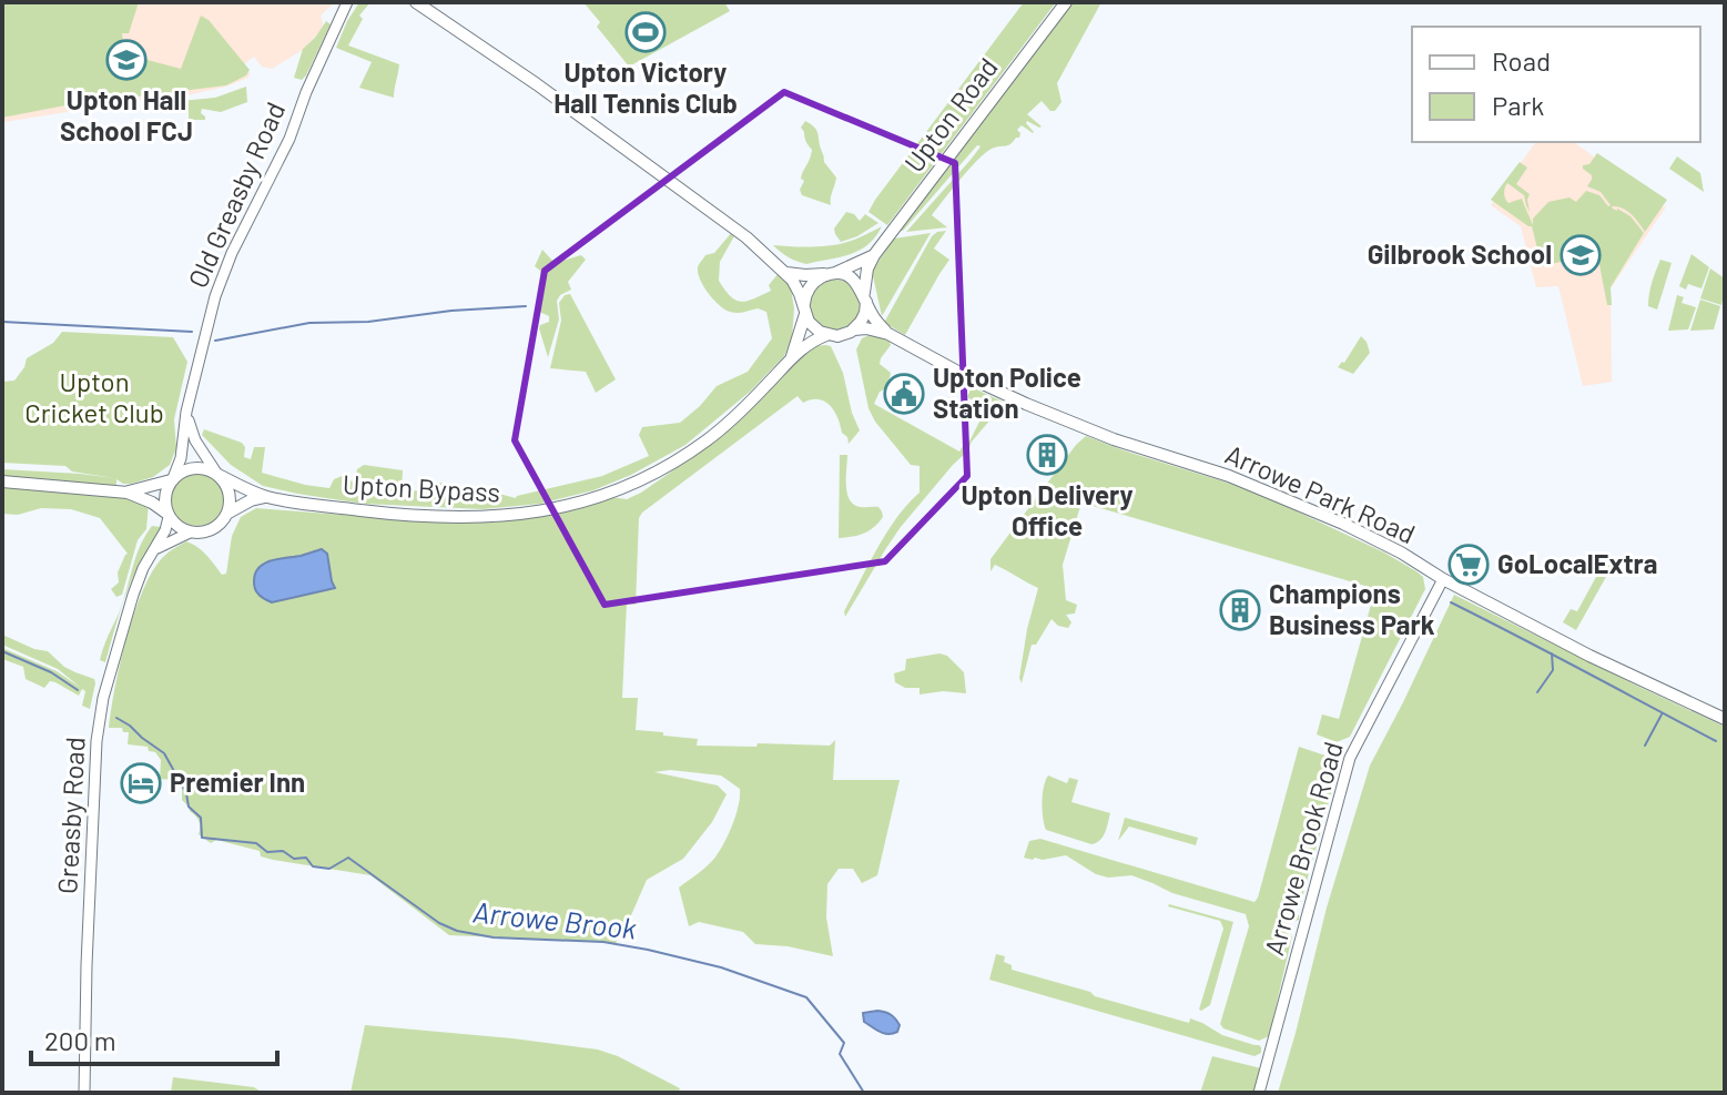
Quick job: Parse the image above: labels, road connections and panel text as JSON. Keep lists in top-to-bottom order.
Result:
{
  "streets": {
    "main road": [
      "Upton Road",
      "Old Greasby Road",
      "Upton Bypass",
      "Arrowe Park Road",
      "Greasby Road",
      "Arrowe Brook Road"
    ]
  },
  "crossings": [
    ["Upton Road", "Upton Bypass"],
    ["Upton Road", "Arrowe Park Road"],
    ["Old Greasby Road", "Upton Bypass"],
    ["Old Greasby Road", "Greasby Road"],
    ["Upton Bypass", "Arrowe Park Road"],
    ["Upton Bypass", "Greasby Road"],
    ["Arrowe Park Road", "Arrowe Brook Road"]
  ],
  "water": ["Arrowe Brook"],
  "parks": ["Upton Cricket Club"],
  "places": {
    "sports": ["Upton Victory Hall Tennis Club"],
    "school or university": ["Upton Hall School FCJ", "Gilbrook School"],
    "public building": ["Upton Police Station"],
    "building": ["Upton Delivery Office", "Champions Business Park"],
    "supermarket": ["GoLocalExtra"],
    "hotel": ["Premier Inn"]
  },
  "legend": ["Road", "Park"],
  "scale_bar": "200 m"
}
